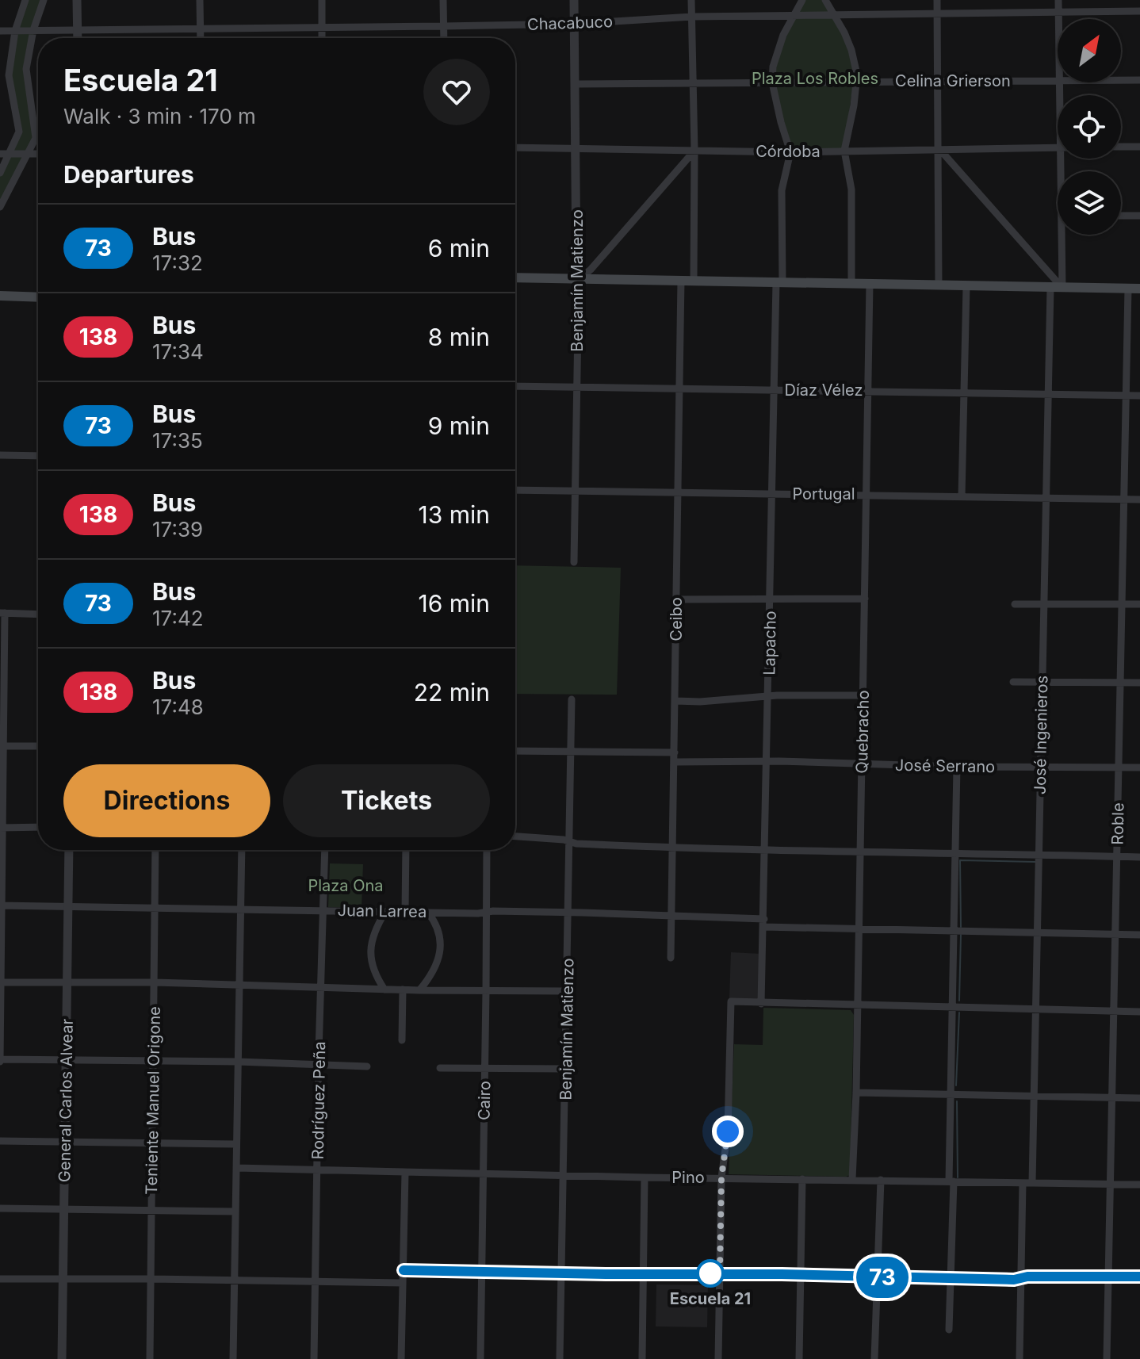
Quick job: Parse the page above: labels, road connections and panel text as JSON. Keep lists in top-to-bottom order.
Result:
{
  "streets": {
    "street": [
      "Chacabuco",
      "Celina Grierson",
      "Córdoba",
      "Benjamín Matienzo",
      "Díaz Vélez",
      "Portugal",
      "Ceibo",
      "Lapacho",
      "Quebracho",
      "José Ingenieros",
      "José Serrano",
      "Roble",
      "Juan Larrea",
      "General Carlos Alvear",
      "Teniente Manuel Origone",
      "Rodríguez Peña",
      "Cairo",
      "Pino"
    ]
  },
  "crossings": [
    ["Chacabuco", "Benjamín Matienzo"],
    ["Celina Grierson", "Benjamín Matienzo"],
    ["Córdoba", "Benjamín Matienzo"],
    ["Córdoba", "Lapacho"],
    ["Benjamín Matienzo", "Díaz Vélez"],
    ["Benjamín Matienzo", "Portugal"],
    ["Benjamín Matienzo", "Juan Larrea"],
    ["Benjamín Matienzo", "Pino"],
    ["Díaz Vélez", "Ceibo"],
    ["Díaz Vélez", "Lapacho"],
    ["Díaz Vélez", "Quebracho"],
    ["Díaz Vélez", "José Ingenieros"],
    ["Díaz Vélez", "Roble"],
    ["Portugal", "Ceibo"],
    ["Portugal", "Lapacho"],
    ["Portugal", "Quebracho"],
    ["Portugal", "José Ingenieros"],
    ["Portugal", "Roble"],
    ["Ceibo", "José Serrano"],
    ["Ceibo", "Juan Larrea"],
    ["Lapacho", "José Serrano"],
    ["Lapacho", "Juan Larrea"],
    ["Quebracho", "José Serrano"],
    ["Quebracho", "Juan Larrea"],
    ["Quebracho", "Pino"],
    ["José Ingenieros", "José Serrano"],
    ["José Ingenieros", "Juan Larrea"],
    ["José Ingenieros", "Pino"],
    ["José Serrano", "Roble"],
    ["Roble", "Juan Larrea"],
    ["Roble", "Pino"],
    ["Juan Larrea", "General Carlos Alvear"],
    ["Juan Larrea", "Teniente Manuel Origone"],
    ["Juan Larrea", "Rodríguez Peña"],
    ["Juan Larrea", "Cairo"],
    ["Rodríguez Peña", "Pino"],
    ["Cairo", "Pino"]
  ],
  "parks": ["Plaza Los Robles", "Plaza Ona"],
  "places": ["Escuela 21"],
  "lines": ["bus line 73"],
  "north": "top right",
  "page": {
    "on_map": "73",
    "heading": [
      ["Escuela 21", "Walk · 3 min · 170 m"],
      "Departures"
    ],
    "list": [
      {
        "mark": "73",
        "name": "Bus",
        "note": "17:32",
        "value": "6 min"
      },
      {
        "mark": "138",
        "name": "Bus",
        "note": "17:34",
        "value": "8 min"
      },
      {
        "mark": "73",
        "name": "Bus",
        "note": "17:35",
        "value": "9 min"
      },
      {
        "mark": "138",
        "name": "Bus",
        "note": "17:39",
        "value": "13 min"
      },
      {
        "mark": "73",
        "name": "Bus",
        "note": "17:42",
        "value": "16 min"
      },
      {
        "mark": "138",
        "name": "Bus",
        "note": "17:48",
        "value": "22 min"
      }
    ],
    "buttons": ["Directions", "Tickets"]
  }
}
